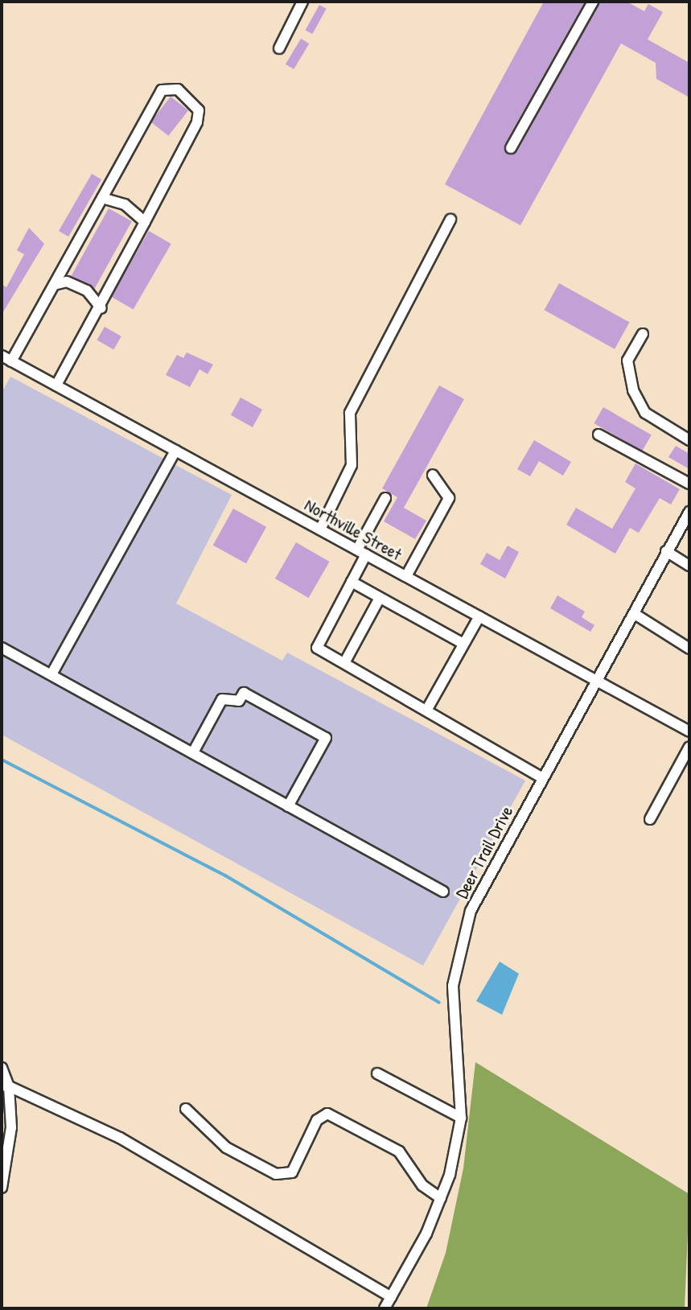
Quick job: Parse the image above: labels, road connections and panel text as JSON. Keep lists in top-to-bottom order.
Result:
{
  "streets": {
    "street": ["Northville Street", "Deer Trail Drive"]
  },
  "crossings": [
    ["Northville Street", "Deer Trail Drive"]
  ]
}
